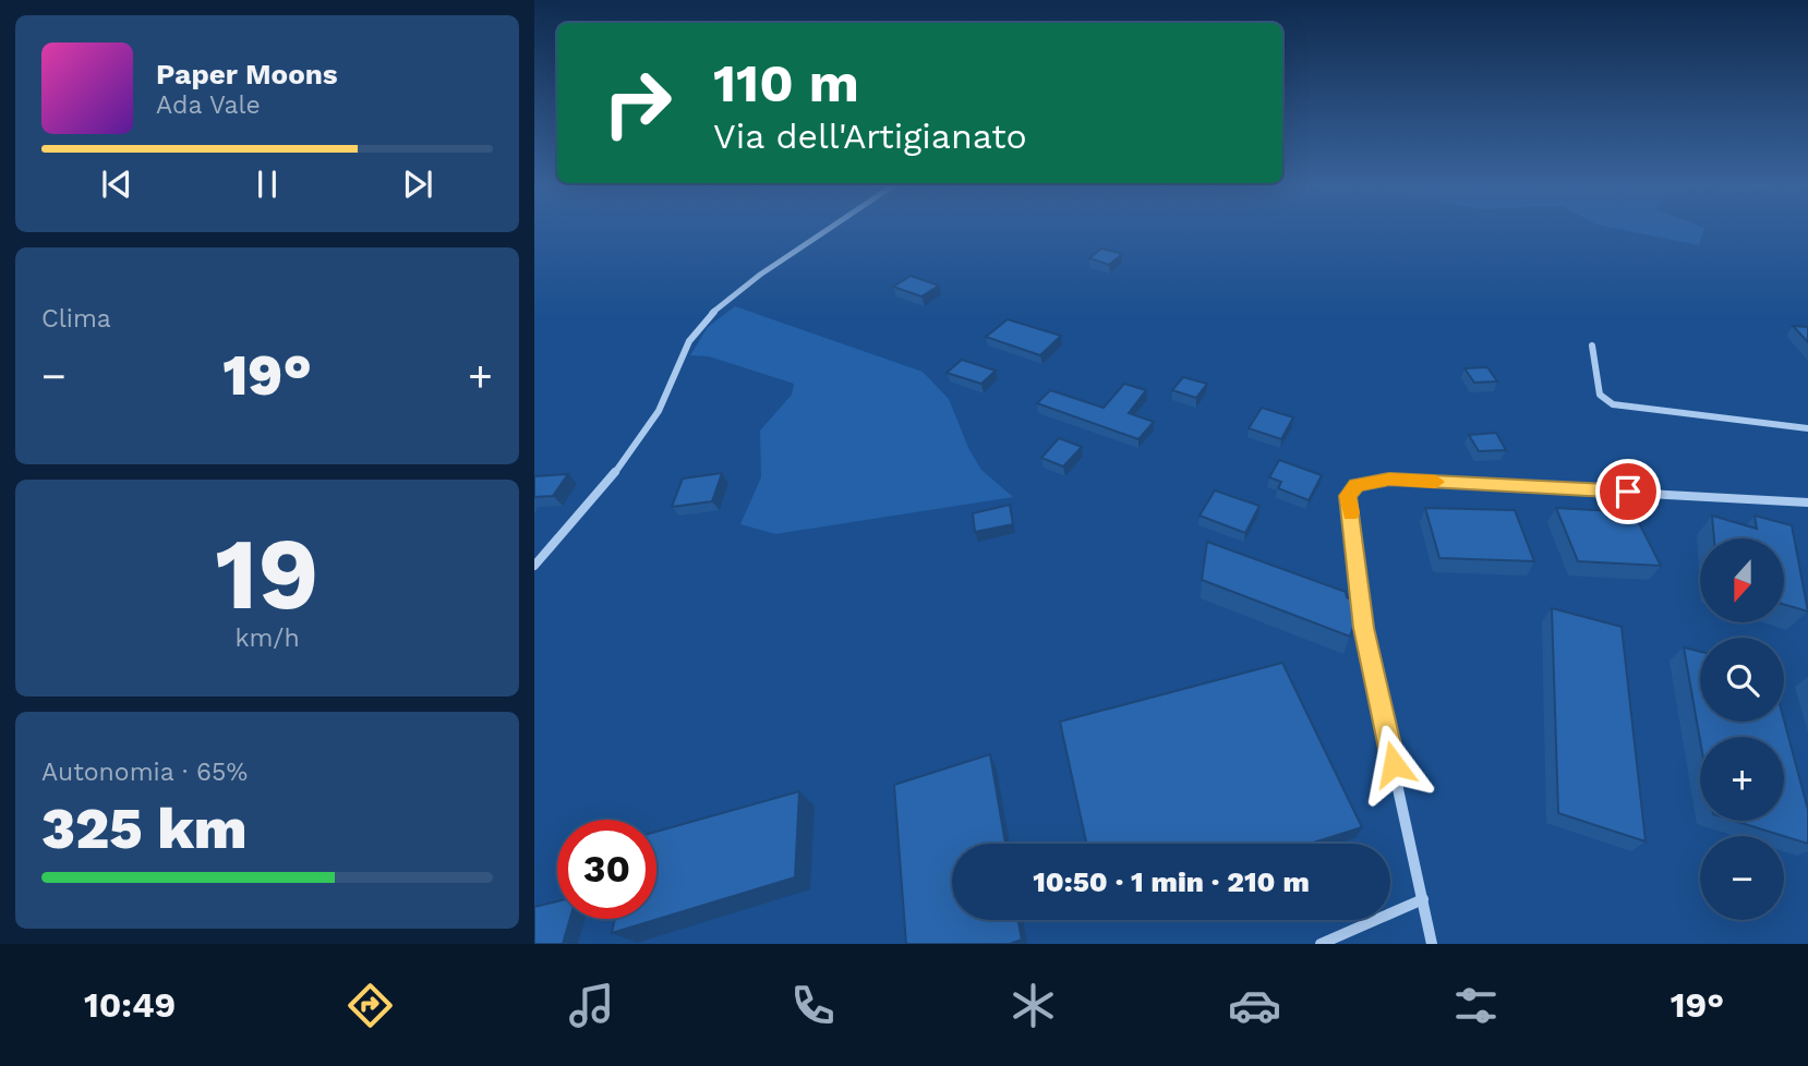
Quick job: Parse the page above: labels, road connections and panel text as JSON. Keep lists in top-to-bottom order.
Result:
{
  "north": "bottom",
  "page": {
    "turn": ["110 m", "Via dell'Artigianato"],
    "song": ["Paper Moons", "Ada Vale"],
    "tile": [
      "Clima",
      ["19", "km/h"],
      ["Autonomia · 65%", "325 km"]
    ],
    "heat": ["−", "19°", "+"],
    "map_buttons": ["+", "−"],
    "limit": "30",
    "trip": "10:50 · 1 min · 210 m",
    "tabs": ["10:49", "19°"]
  }
}
